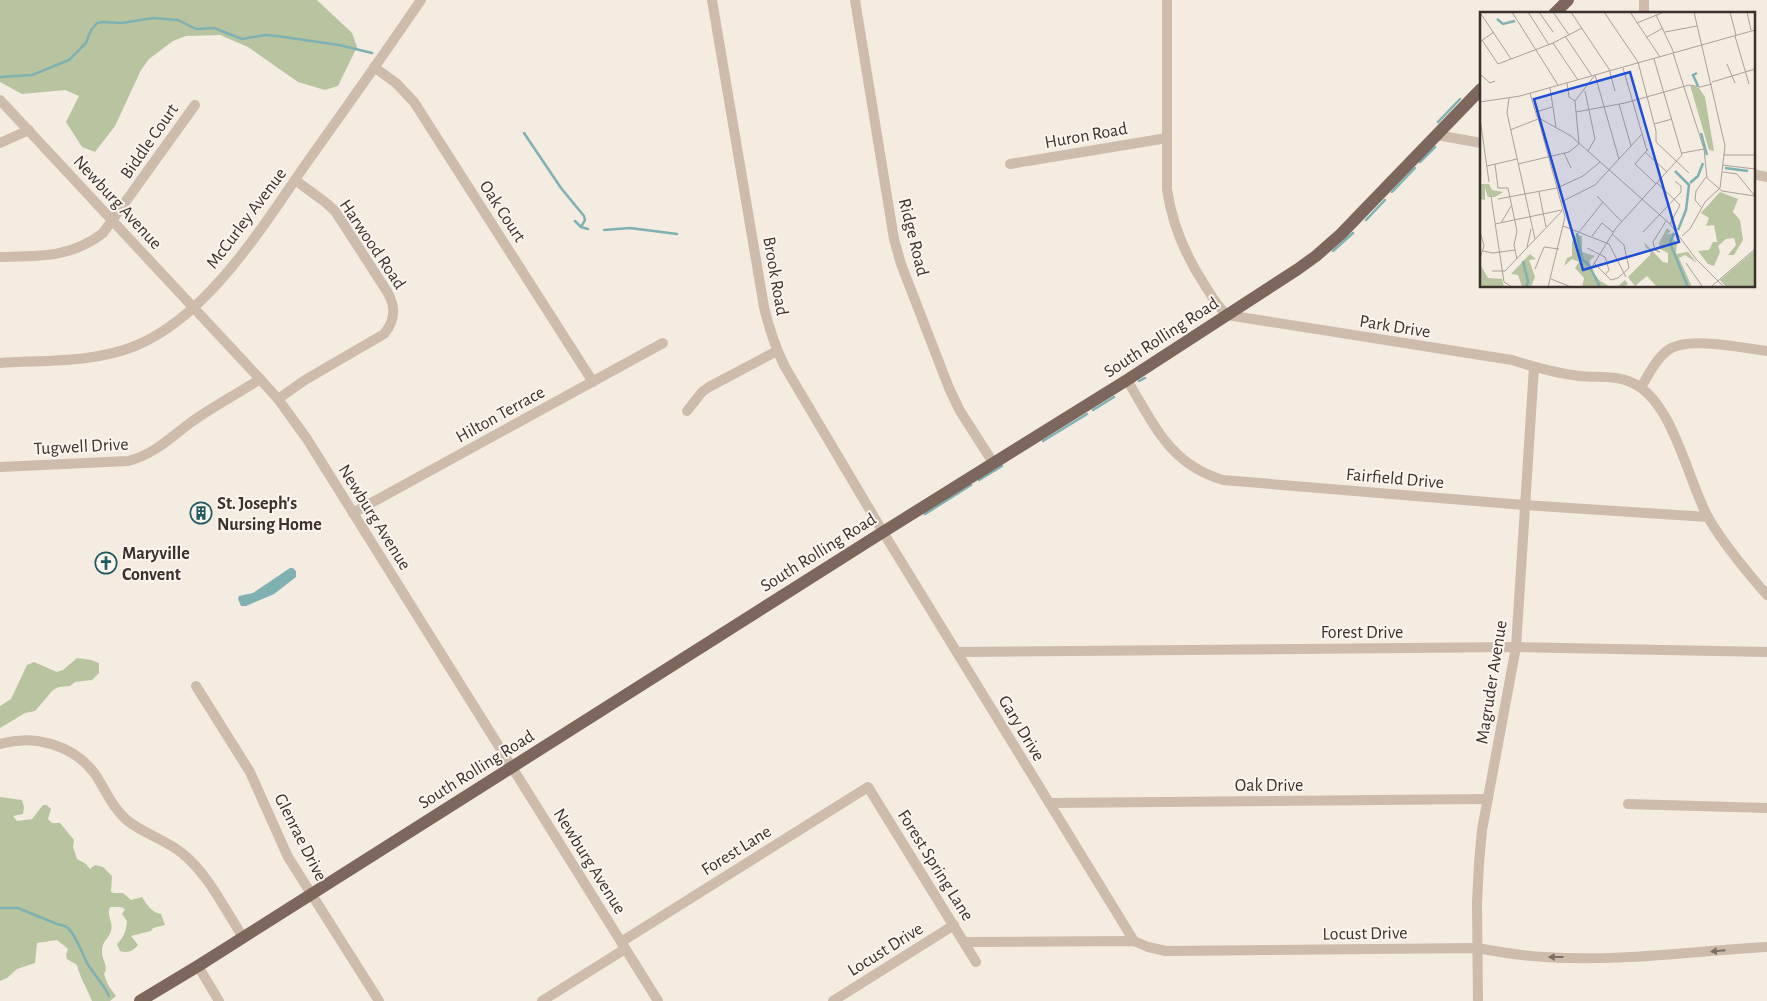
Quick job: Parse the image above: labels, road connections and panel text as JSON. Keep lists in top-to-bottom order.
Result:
{
  "streets": {
    "main road": ["South Rolling Road"],
    "street": [
      "Huron Road",
      "Biddle Court",
      "Newburg Avenue",
      "Oak Court",
      "McCurley Avenue",
      "Ridge Road",
      "Harwood Road",
      "Brook Road",
      "Park Drive",
      "Hilton Terrace",
      "Tugwell Drive",
      "Fairfield Drive",
      "Forest Drive",
      "Magruder Avenue",
      "Gary Drive",
      "Oak Drive",
      "Glenrae Drive",
      "Forest Lane",
      "Forest Spring Lane",
      "Locust Drive"
    ]
  },
  "crossings": [
    ["Biddle Court", "Newburg Avenue"],
    ["Newburg Avenue", "McCurley Avenue"],
    ["Newburg Avenue", "Harwood Road"],
    ["Newburg Avenue", "South Rolling Road"],
    ["Newburg Avenue", "Hilton Terrace"],
    ["Newburg Avenue", "Tugwell Drive"],
    ["Newburg Avenue", "Forest Lane"],
    ["Oak Court", "McCurley Avenue"],
    ["Oak Court", "Hilton Terrace"],
    ["McCurley Avenue", "Harwood Road"],
    ["Ridge Road", "South Rolling Road"],
    ["Brook Road", "South Rolling Road"],
    ["Brook Road", "Gary Drive"],
    ["Park Drive", "South Rolling Road"],
    ["Park Drive", "Fairfield Drive"],
    ["Park Drive", "Magruder Avenue"],
    ["South Rolling Road", "Fairfield Drive"],
    ["South Rolling Road", "Gary Drive"],
    ["South Rolling Road", "Glenrae Drive"],
    ["Fairfield Drive", "Magruder Avenue"],
    ["Forest Drive", "Magruder Avenue"],
    ["Forest Drive", "Gary Drive"],
    ["Magruder Avenue", "Oak Drive"],
    ["Magruder Avenue", "Locust Drive"],
    ["Gary Drive", "Oak Drive"],
    ["Gary Drive", "Locust Drive"],
    ["Forest Lane", "Forest Spring Lane"],
    ["Forest Spring Lane", "Locust Drive"]
  ],
  "places": {
    "building": ["St. Joseph's Nursing Home"],
    "church": ["Maryville Convent"]
  }
}
